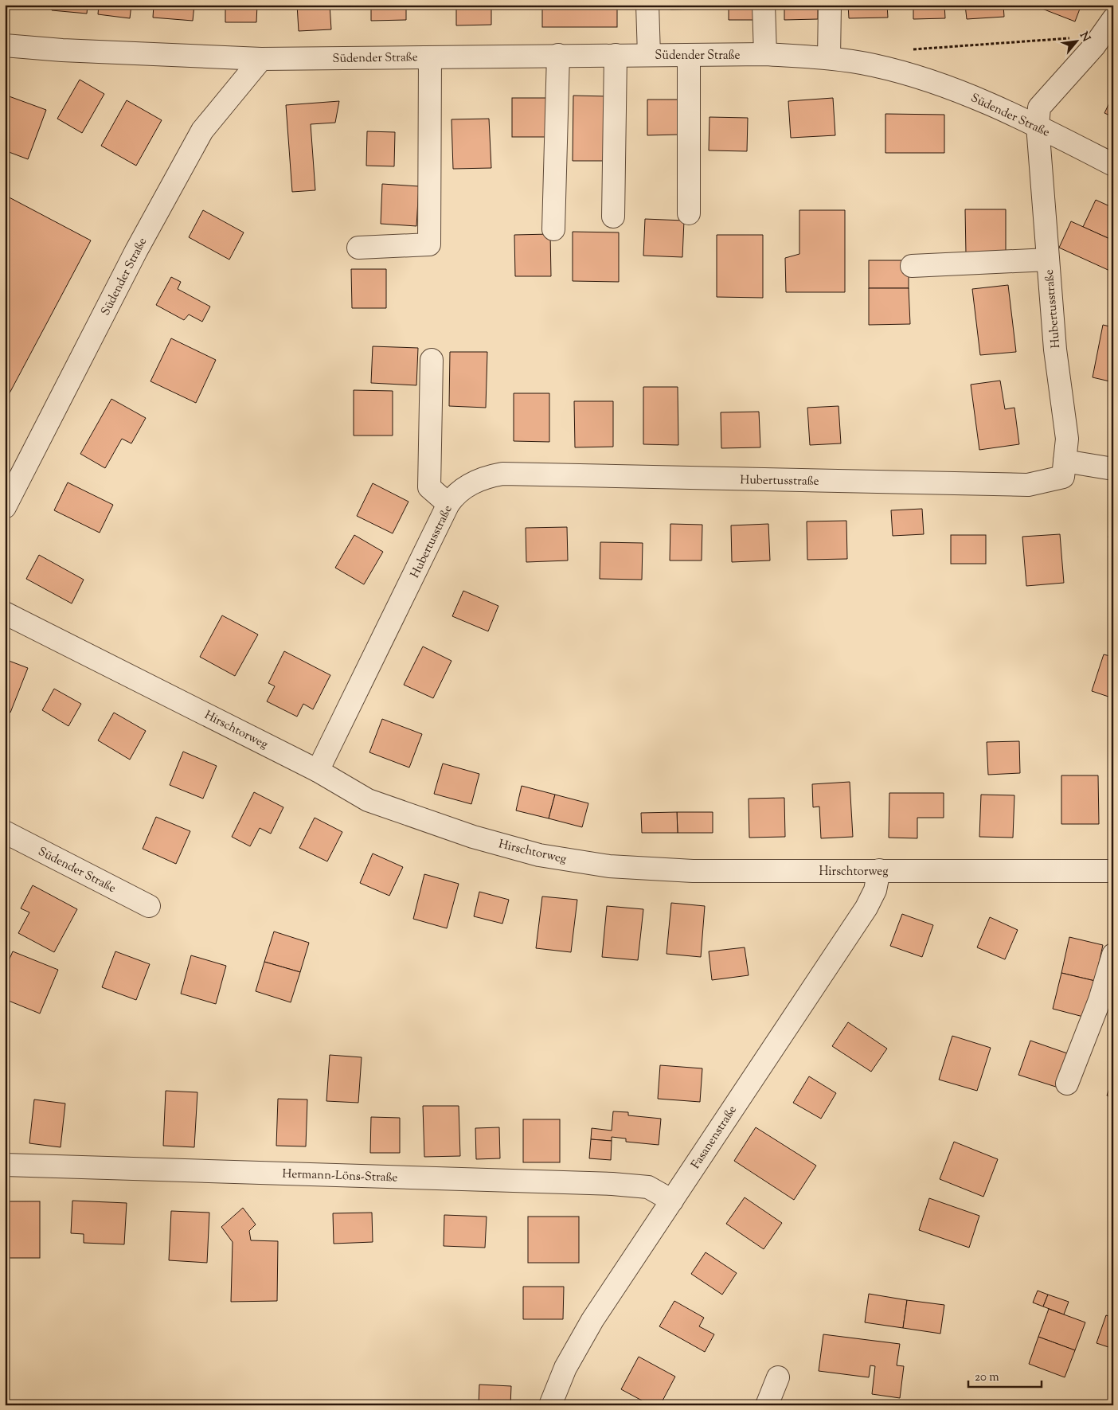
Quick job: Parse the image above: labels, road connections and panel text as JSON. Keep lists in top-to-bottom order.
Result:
{
  "streets": {
    "street": [
      "Südender Straße",
      "Hubertusstraße",
      "Hirschtorweg",
      "Fasanenstraße",
      "Hermann-Löns-Straße"
    ]
  },
  "crossings": [
    ["Südender Straße", "Hubertusstraße"],
    ["Hubertusstraße", "Hirschtorweg"],
    ["Hirschtorweg", "Fasanenstraße"],
    ["Fasanenstraße", "Hermann-Löns-Straße"]
  ],
  "scale_bar": "20 m",
  "north": "top right"
}
